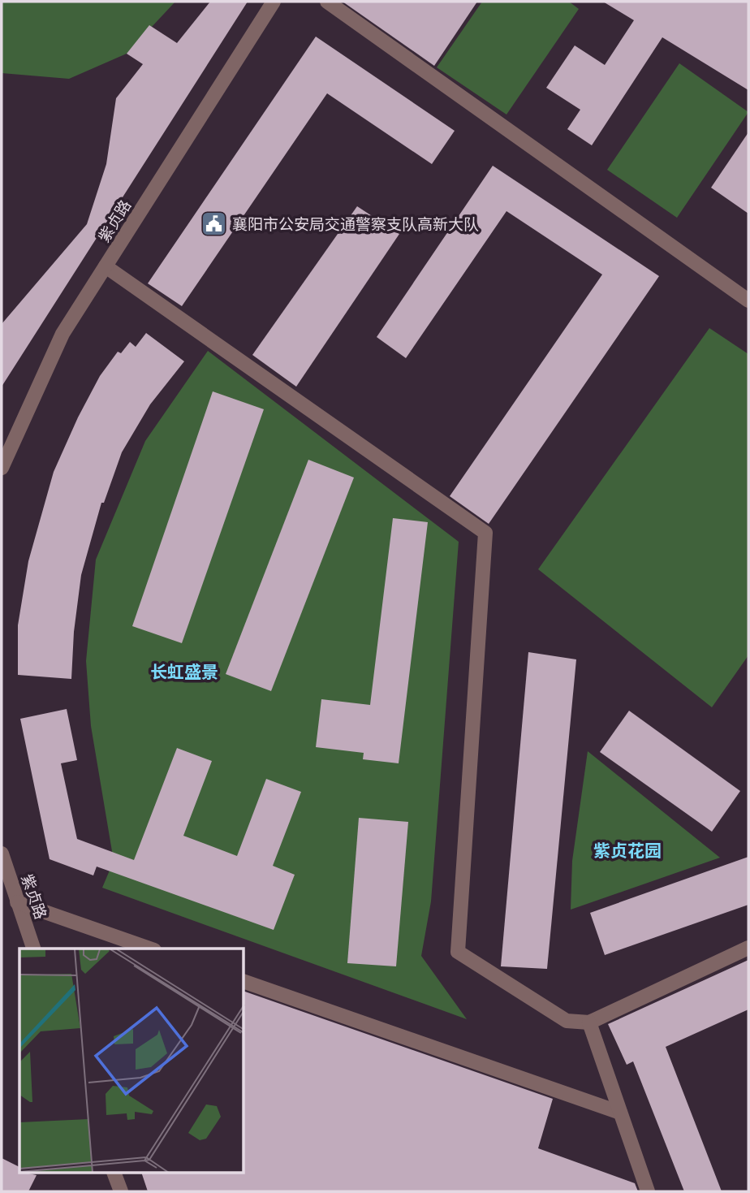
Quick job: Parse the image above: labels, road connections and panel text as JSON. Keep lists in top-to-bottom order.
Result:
{
  "streets": {
    "street": ["紫贞路"]
  },
  "districts": ["长虹盛景", "紫贞花园"],
  "places": {
    "public building": ["襄阳市公安局交通警察支队高新大队"]
  }
}
